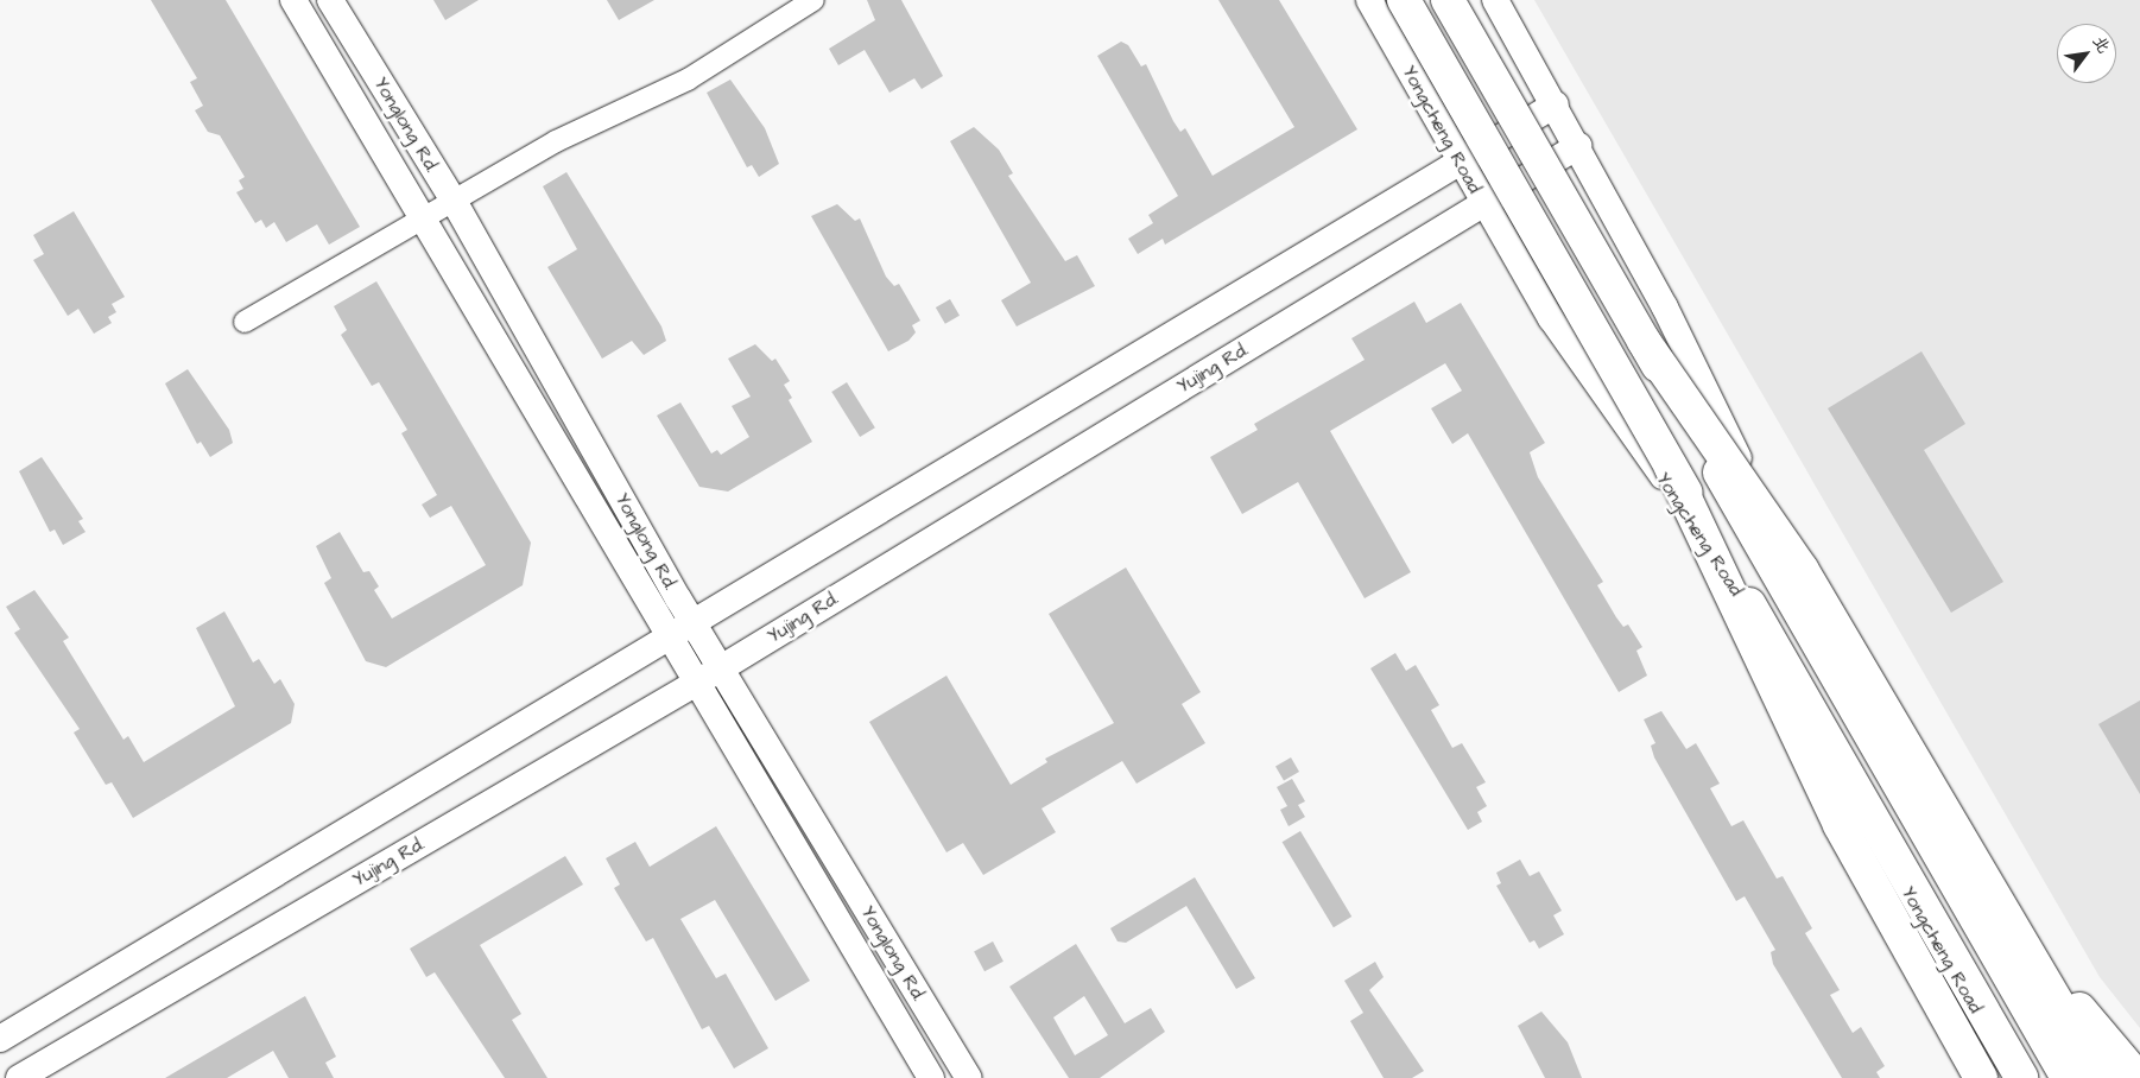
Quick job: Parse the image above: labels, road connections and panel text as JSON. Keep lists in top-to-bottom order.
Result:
{
  "streets": {
    "street": ["Yonglong Rd.", "Yongcheng Road", "Yujing Rd."]
  },
  "crossings": [
    ["Yonglong Rd.", "Yujing Rd."],
    ["Yongcheng Road", "Yujing Rd."]
  ],
  "north": "top right"
}
